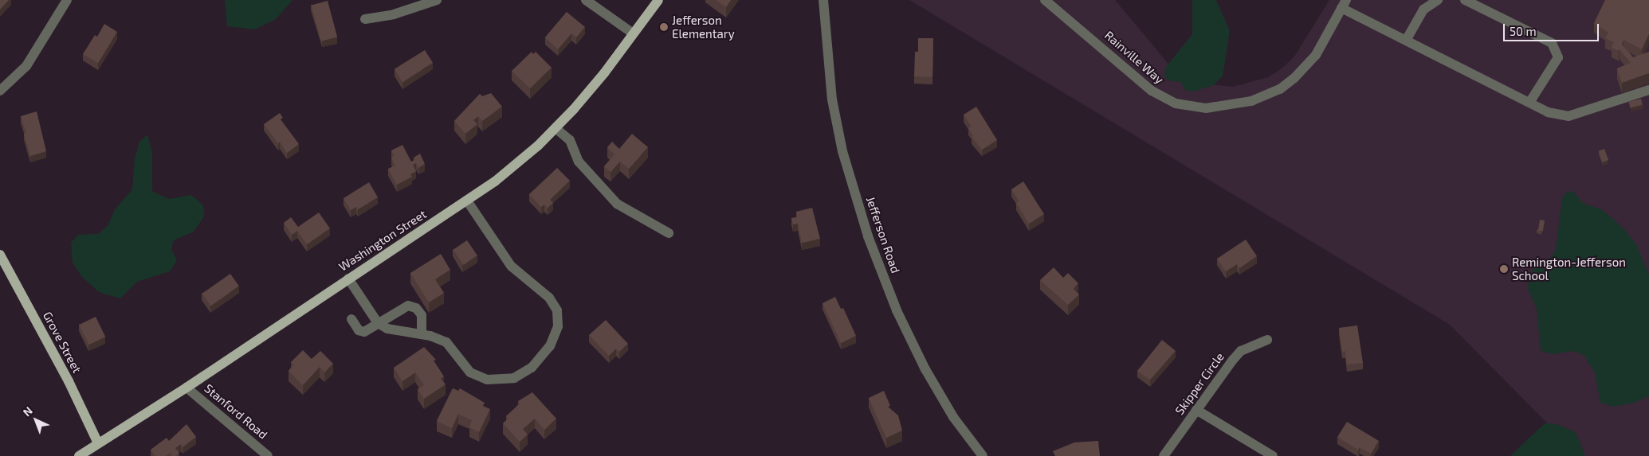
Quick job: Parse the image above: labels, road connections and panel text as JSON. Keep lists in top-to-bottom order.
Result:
{
  "streets": {
    "main road": ["Washington Street", "Grove Street"],
    "street": [
      "Rainville Way",
      "Jefferson Road",
      "Skipper Circle",
      "Stanford Road"
    ]
  },
  "crossings": [
    ["Washington Street", "Grove Street"],
    ["Washington Street", "Stanford Road"]
  ],
  "places": ["Jefferson Elementary", "Remington-Jefferson School"],
  "scale_bar": "50 m",
  "north": "top left"
}
